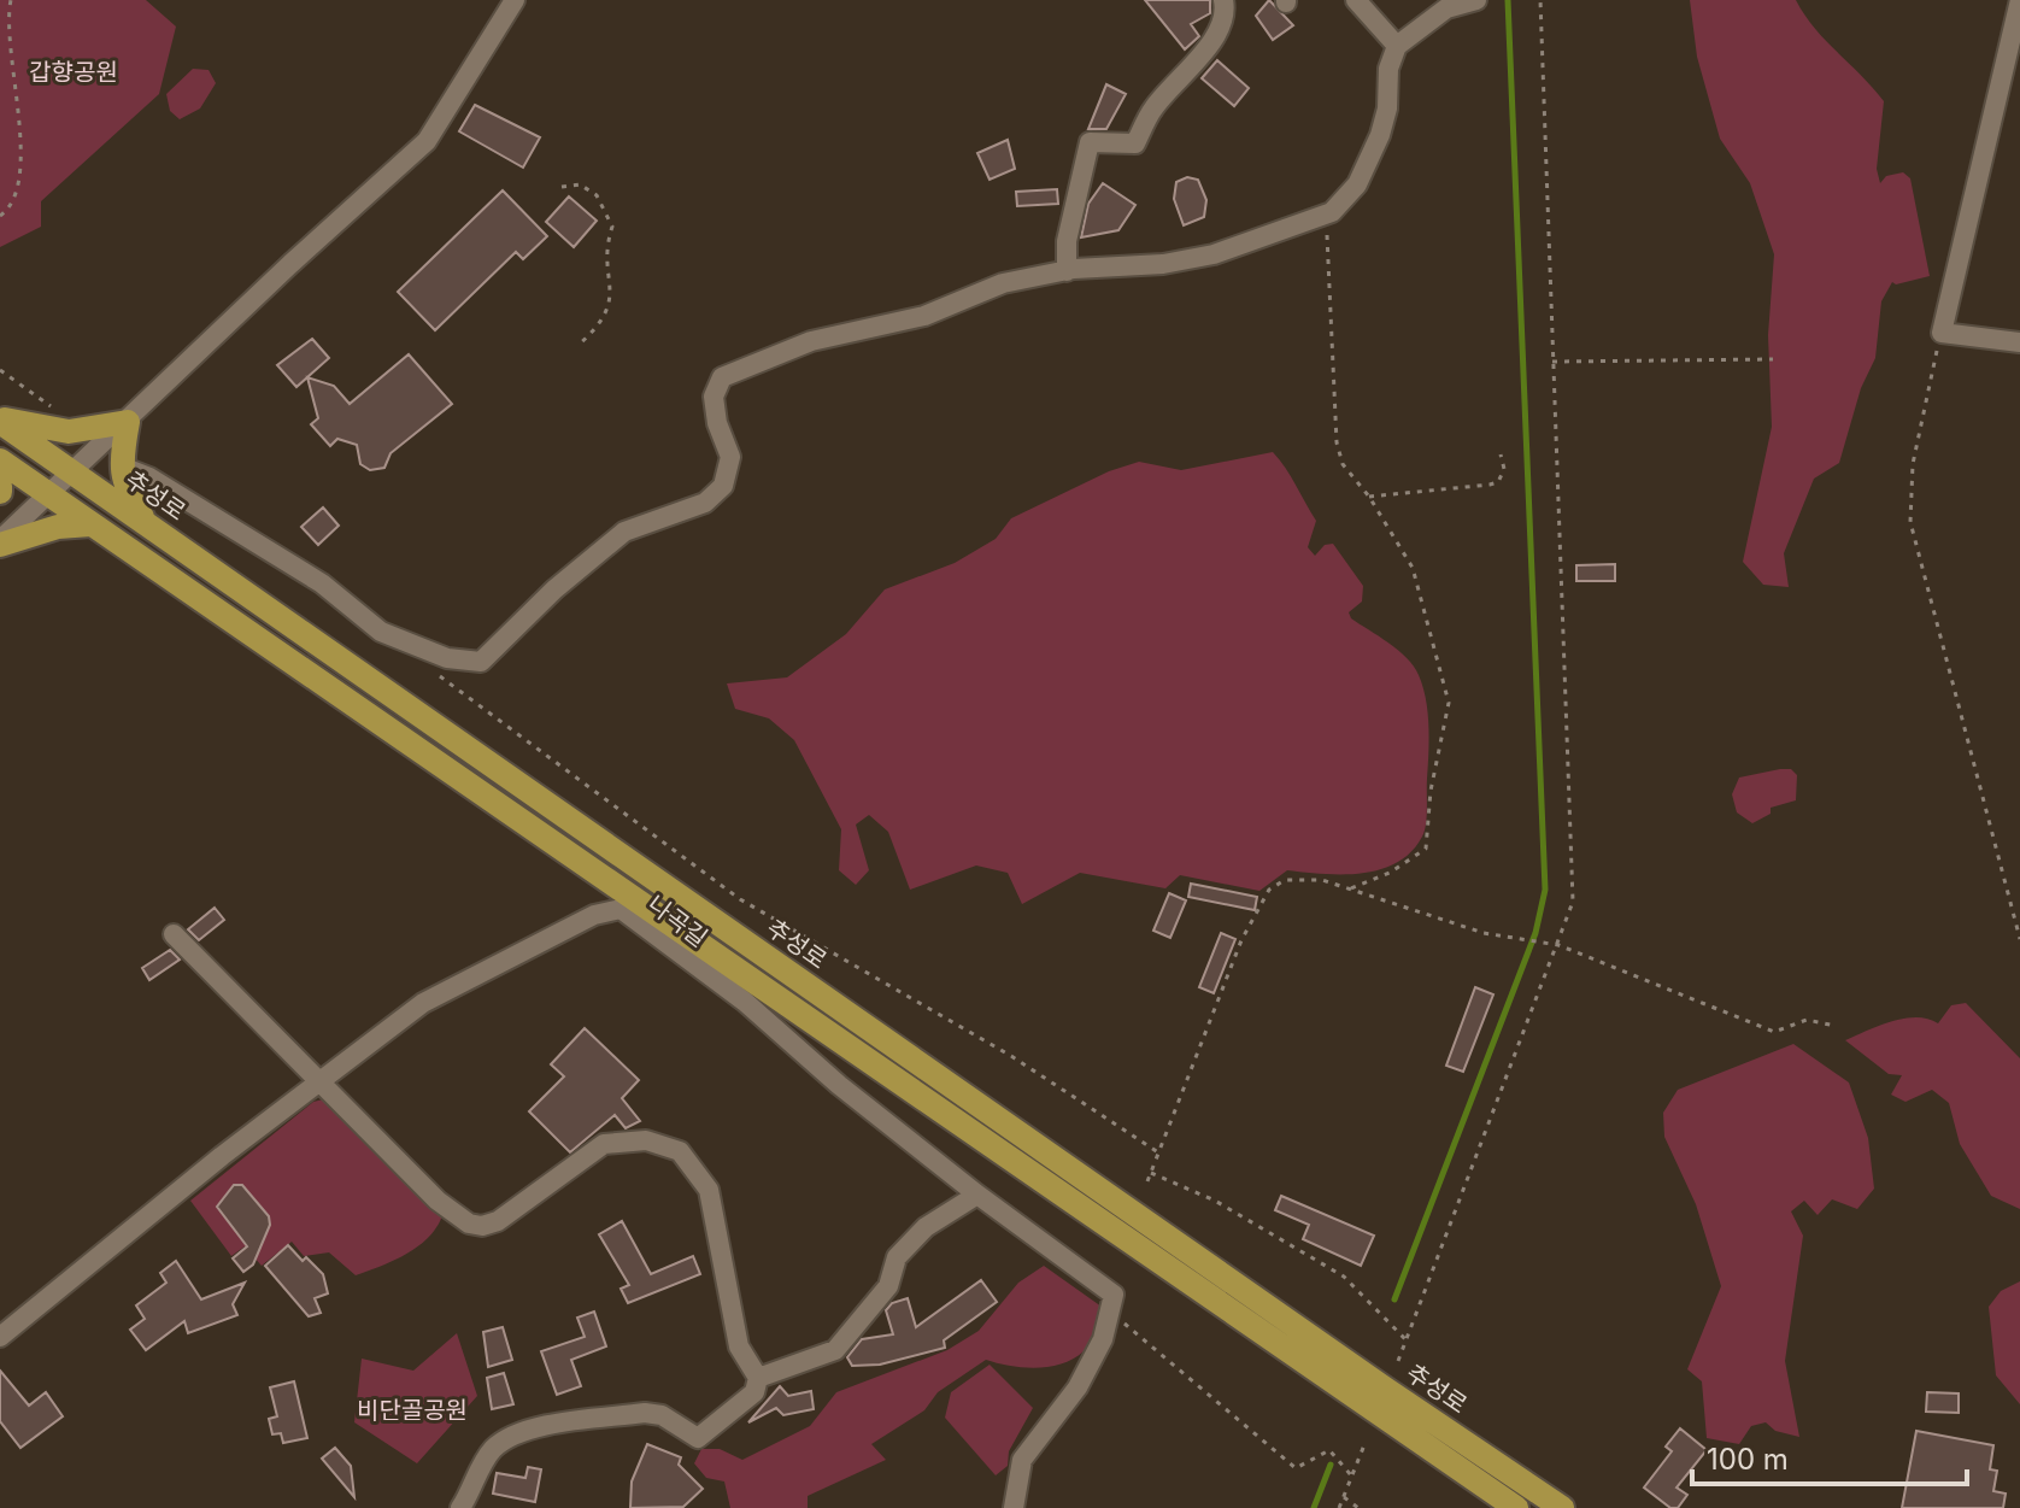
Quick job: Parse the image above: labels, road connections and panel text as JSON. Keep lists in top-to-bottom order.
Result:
{
  "streets": {
    "main road": ["추성로"],
    "street": ["나곡길"]
  },
  "parks": ["갑향공원", "비단골공원"],
  "scale_bar": "100 m"
}
